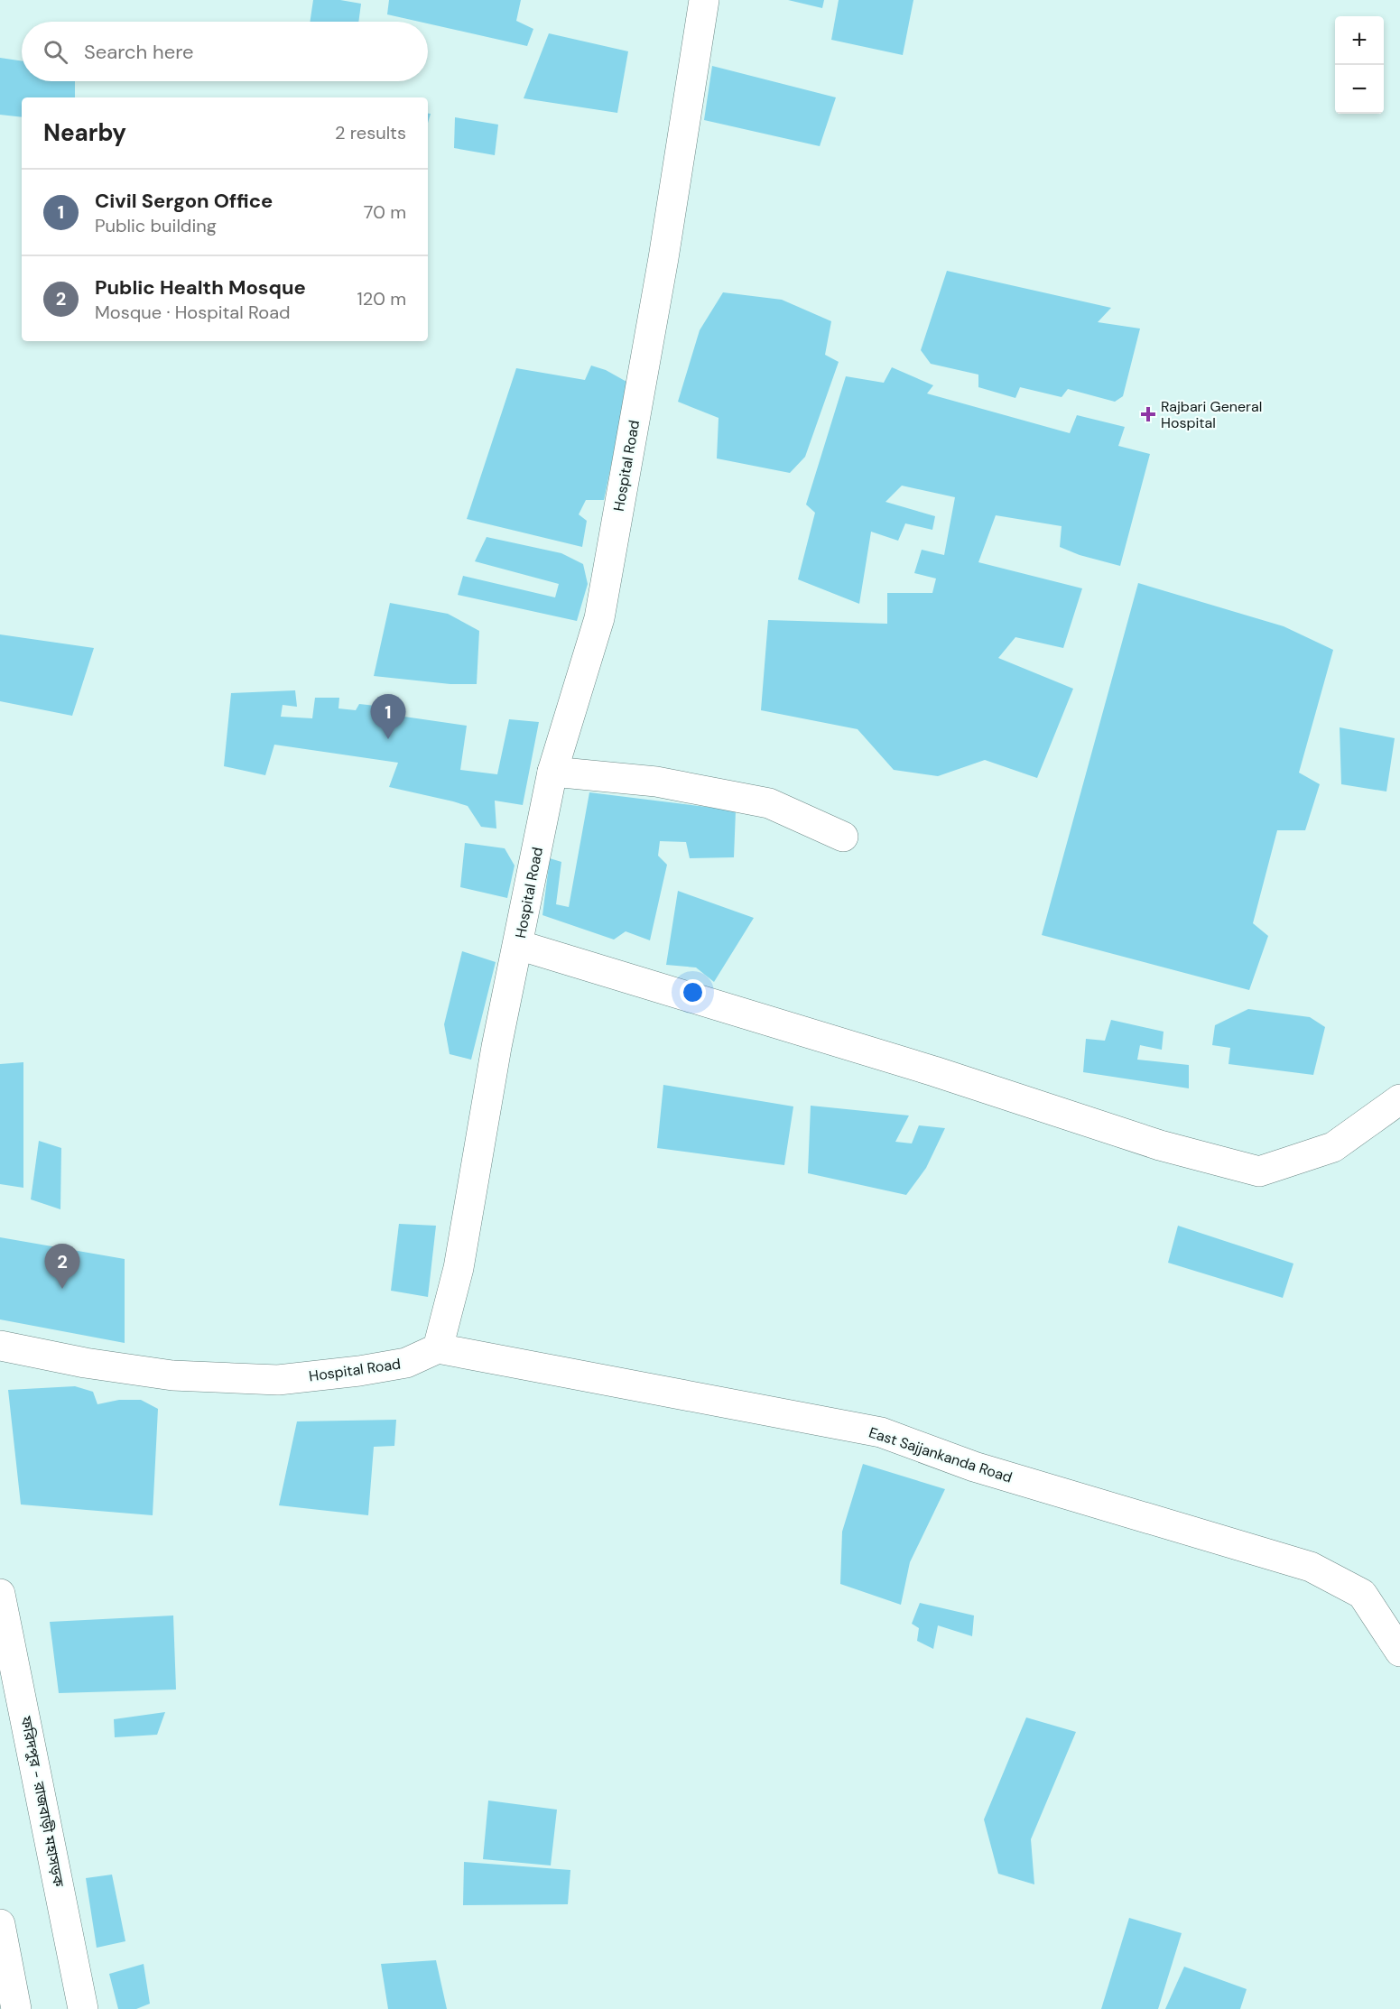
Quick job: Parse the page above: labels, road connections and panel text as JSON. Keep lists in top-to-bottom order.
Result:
{
  "streets": {
    "street": ["Hospital Road", "East Sajjankanda Road", "ফরিদপুর - রাজবাড়ী মহাসড়ক"]
  },
  "crossings": [
    ["Hospital Road", "East Sajjankanda Road"]
  ],
  "places": {
    "health": ["Rajbari General Hospital"]
  },
  "page": {
    "map_buttons": ["+", "−"],
    "search": "Search here",
    "heading": ["Nearby", "2 results"],
    "list": [
      {
        "mark": "1",
        "name": "Civil Sergon Office",
        "note": "Public building",
        "value": "70 m"
      },
      {
        "mark": "2",
        "name": "Public Health Mosque",
        "note": "Mosque · Hospital Road",
        "value": "120 m"
      }
    ],
    "pins": ["1", "2"]
  }
}
